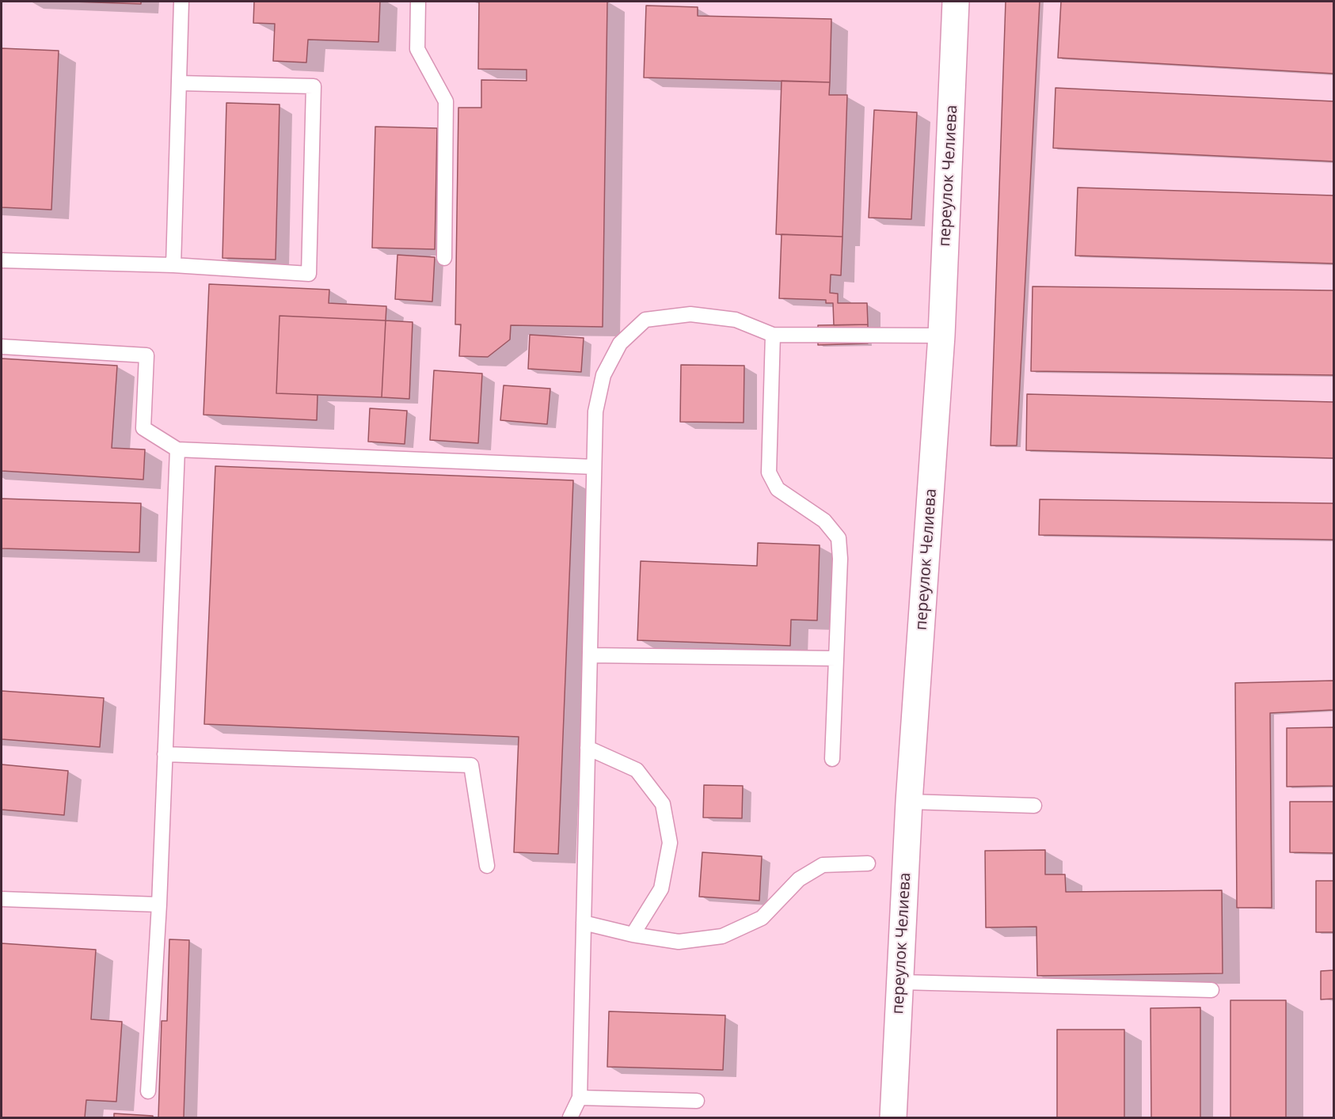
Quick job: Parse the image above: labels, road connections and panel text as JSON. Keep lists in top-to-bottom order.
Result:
{
  "streets": {
    "street": ["переулок Челиева"]
  }
}
